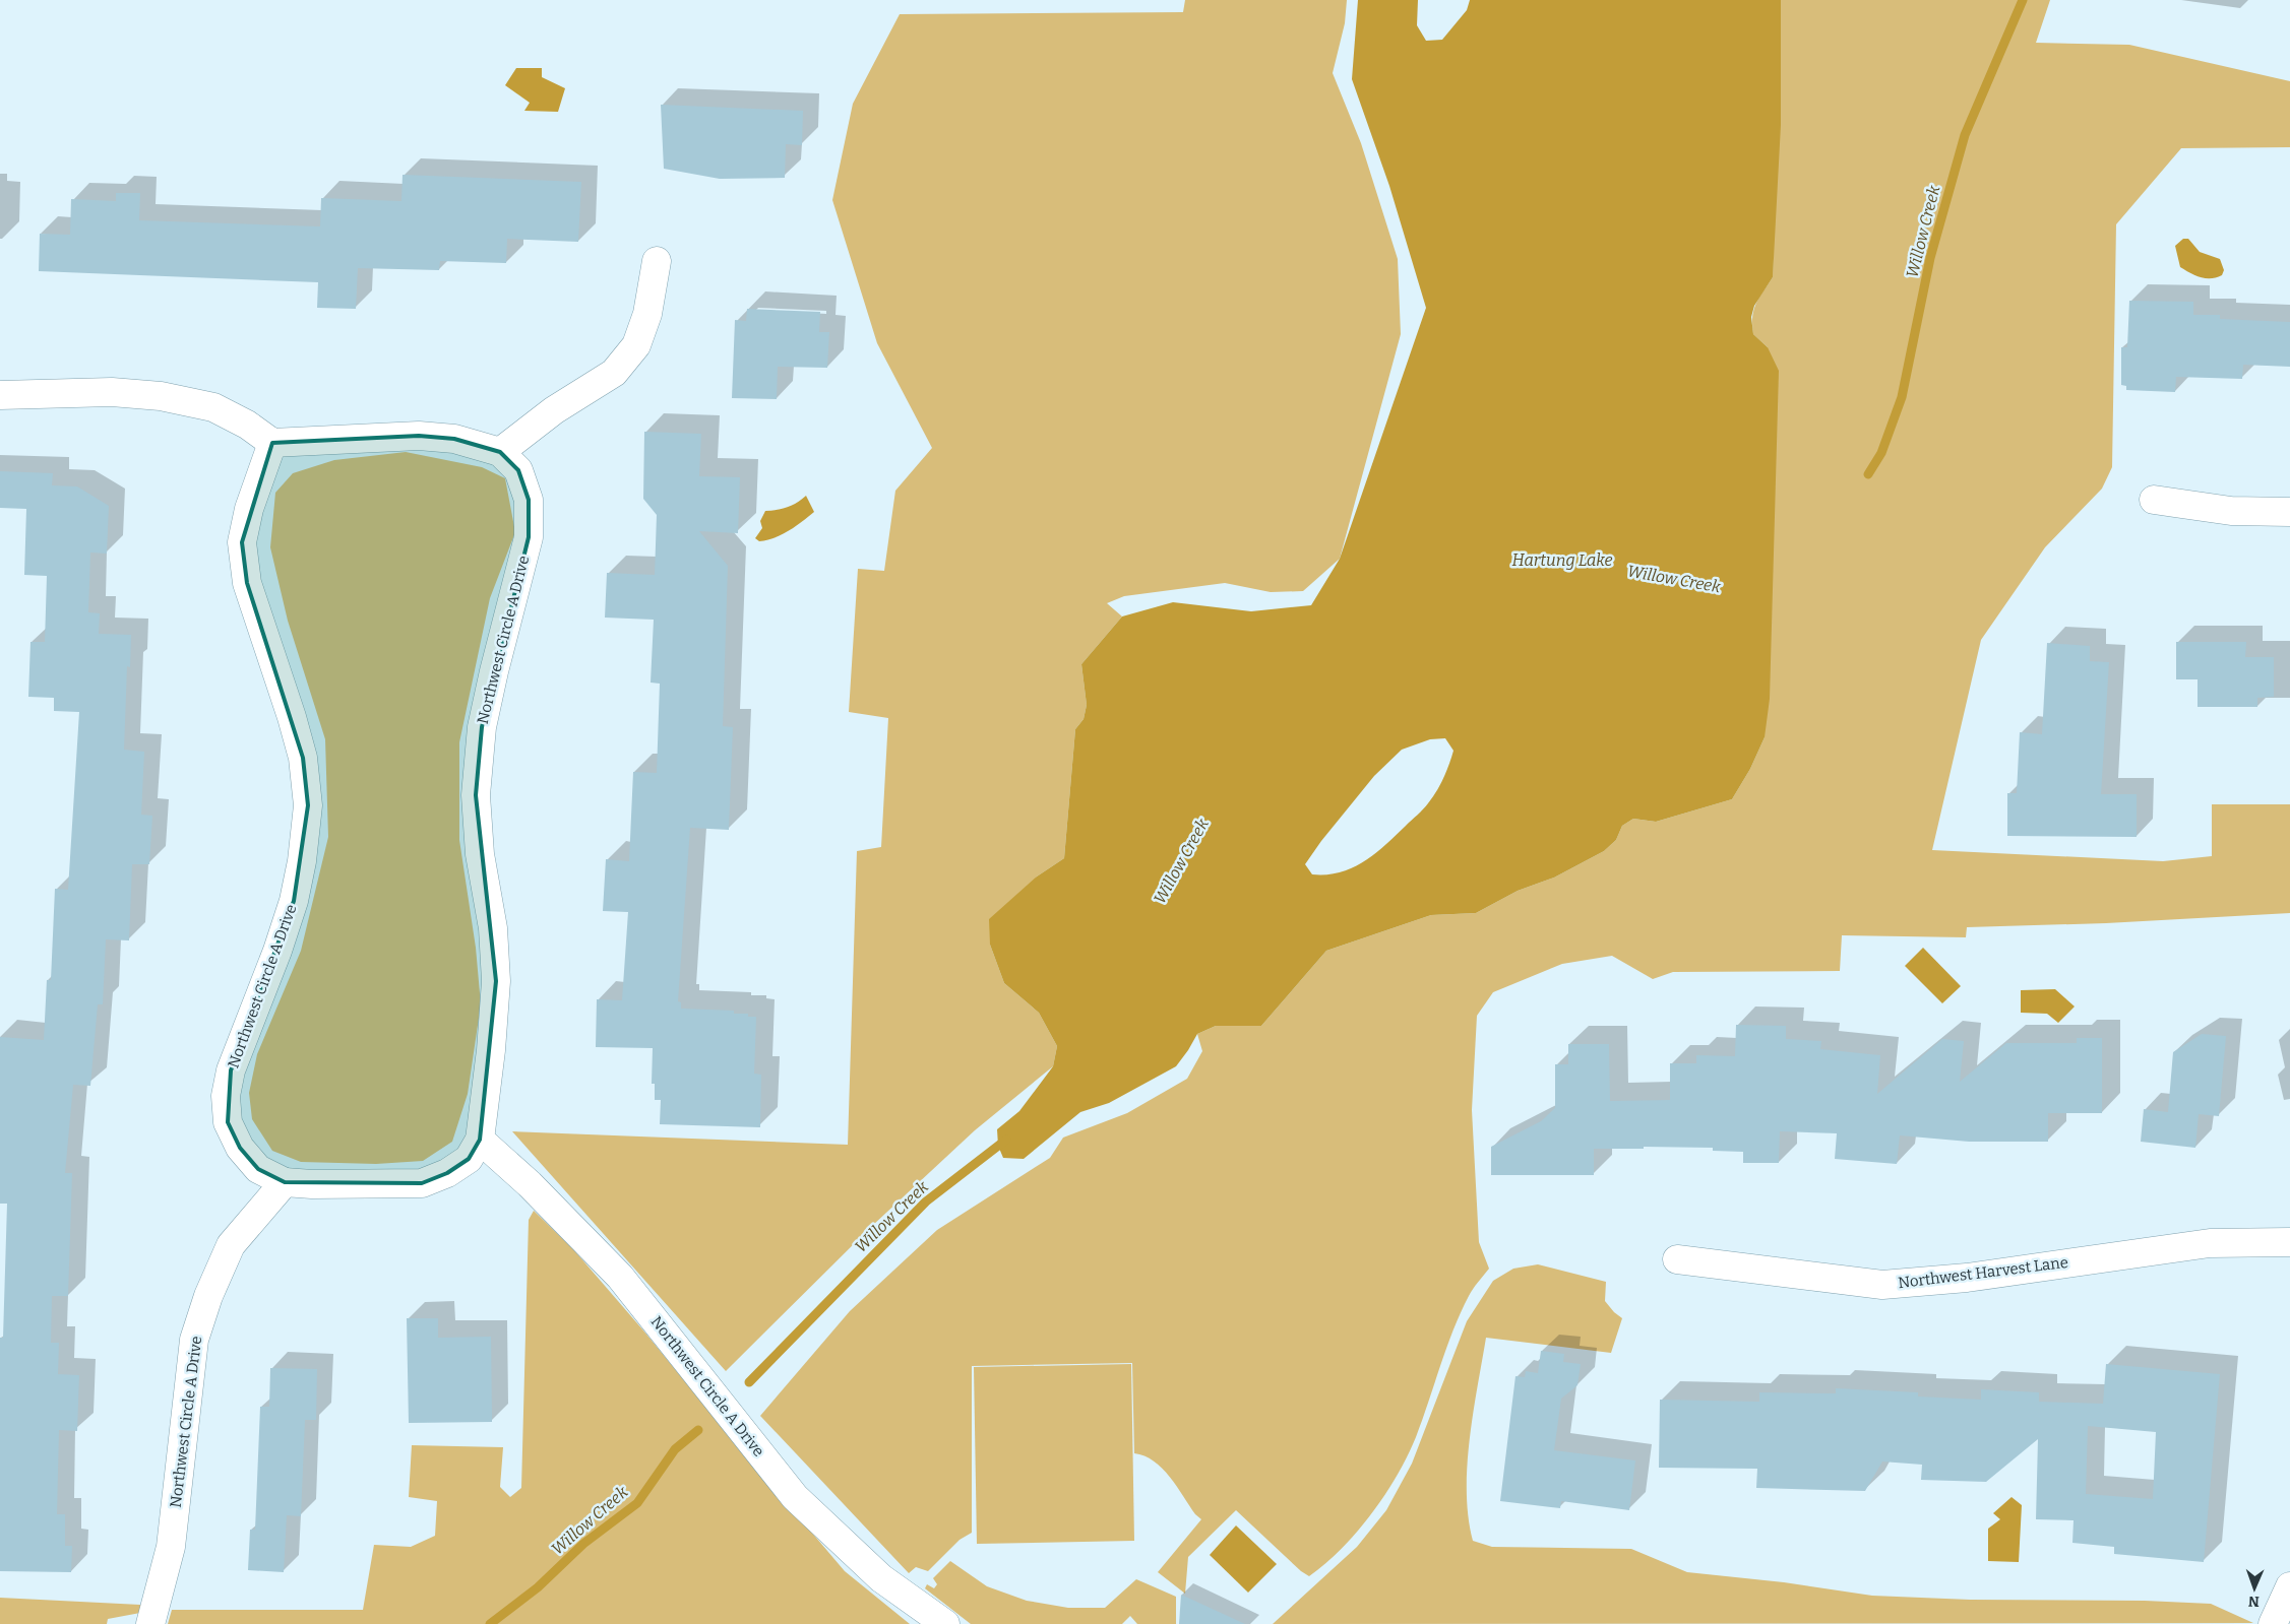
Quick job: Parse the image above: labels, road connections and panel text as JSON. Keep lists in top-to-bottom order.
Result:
{
  "streets": {
    "street": ["Northwest Circle A Drive", "Northwest Harvest Lane"]
  },
  "water": ["Willow Creek", "Hartung Lake"],
  "north": "bottom"
}
